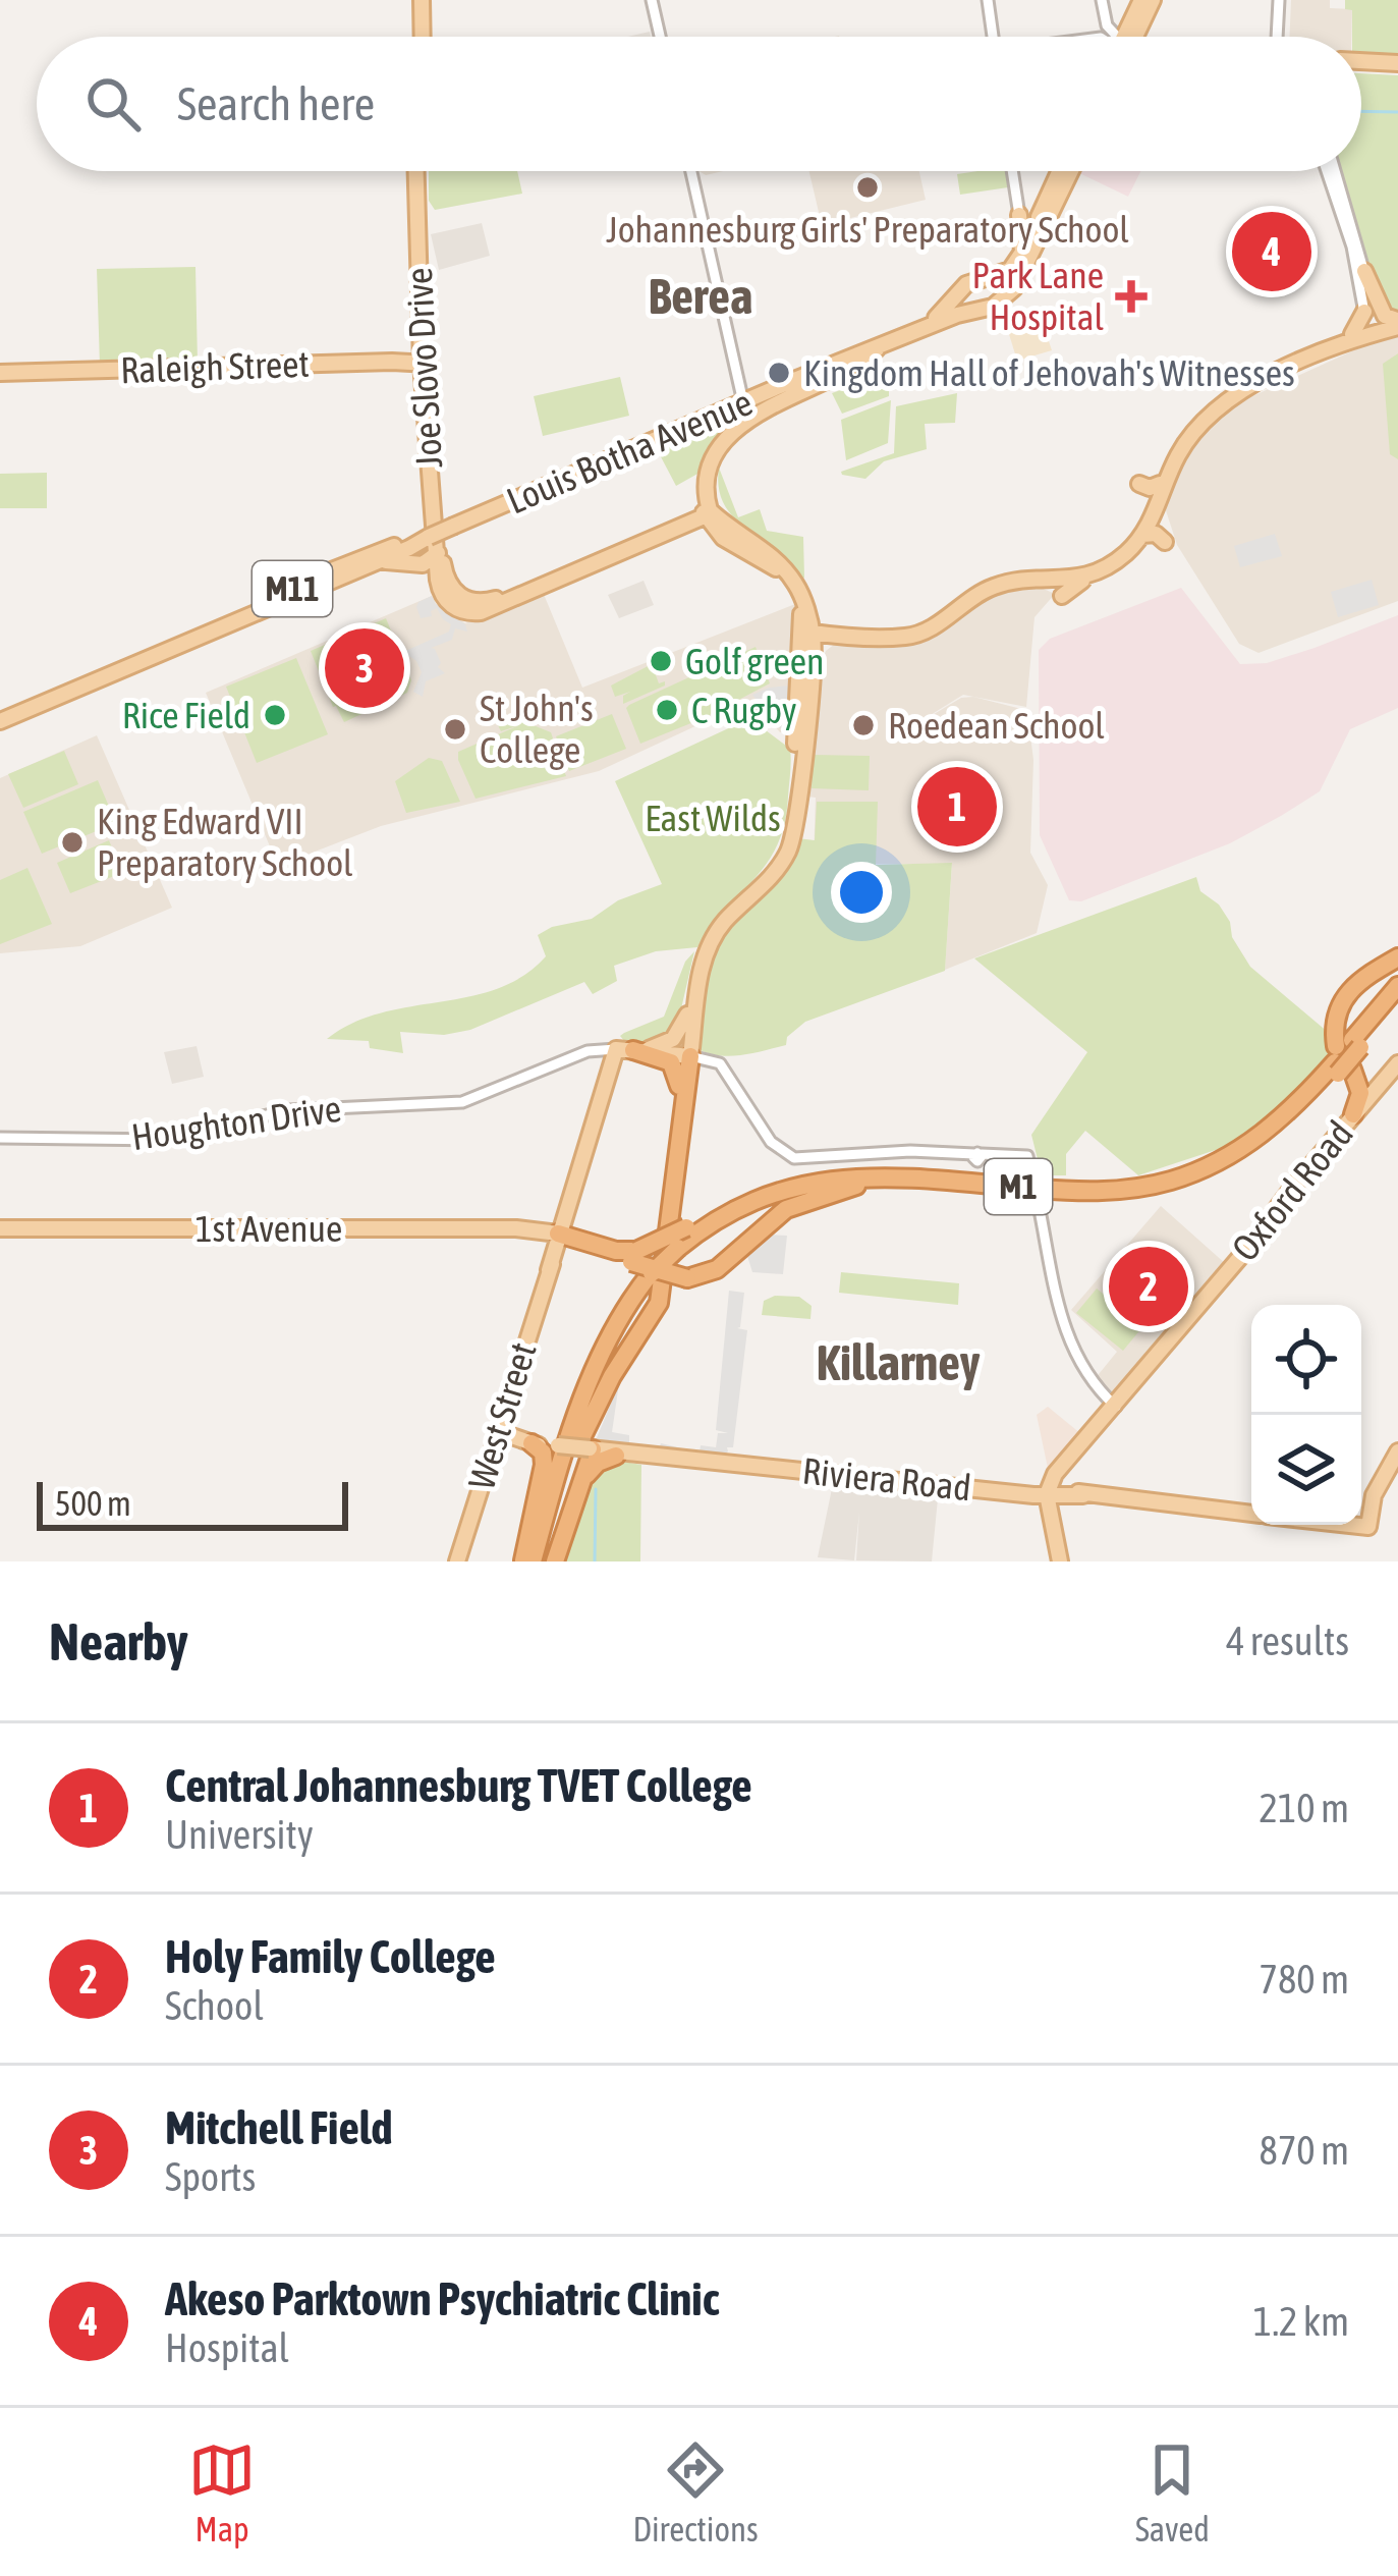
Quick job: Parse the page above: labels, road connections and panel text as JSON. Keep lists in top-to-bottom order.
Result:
{
  "streets": {
    "highway": ["M1"],
    "main road": [
      "Raleigh Street",
      "Joe Slovo Drive",
      "Louis Botha Avenue",
      "M11",
      "Houghton Drive",
      "Oxford Road",
      "1st Avenue",
      "West Street",
      "Riviera Road"
    ]
  },
  "crossings": [
    ["Raleigh Street", "Joe Slovo Drive"],
    ["Houghton Drive", "West Street"],
    ["M1", "Riviera Road"],
    ["Oxford Road", "Riviera Road"],
    ["1st Avenue", "West Street"],
    ["West Street", "Riviera Road"]
  ],
  "districts": ["Berea", "Killarney"],
  "parks": ["East Wilds"],
  "places": {
    "other": [
      "Johannesburg Girls' Preparatory School",
      "Kingdom Hall of Jehovah's Witnesses",
      "Golf green",
      "C Rugby",
      "Rice Field",
      "Roedean School",
      "St John's College",
      "King Edward VII Preparatory School"
    ],
    "health": ["Park Lane Hospital"]
  },
  "scale_bar": "500 m",
  "page": {
    "search": "Search here",
    "pins": [
      "4",
      "3",
      "1",
      "2"
    ],
    "scale": "500 m",
    "heading": ["Nearby", "4 results"],
    "list": [
      {
        "mark": "1",
        "name": "Central Johannesburg TVET College",
        "note": "University",
        "value": "210 m"
      },
      {
        "mark": "2",
        "name": "Holy Family College",
        "note": "School",
        "value": "780 m"
      },
      {
        "mark": "3",
        "name": "Mitchell Field",
        "note": "Sports",
        "value": "870 m"
      },
      {
        "mark": "4",
        "name": "Akeso Parktown Psychiatric Clinic",
        "note": "Hospital",
        "value": "1.2 km"
      }
    ],
    "nav": ["Map", "Directions", "Saved"]
  }
}
